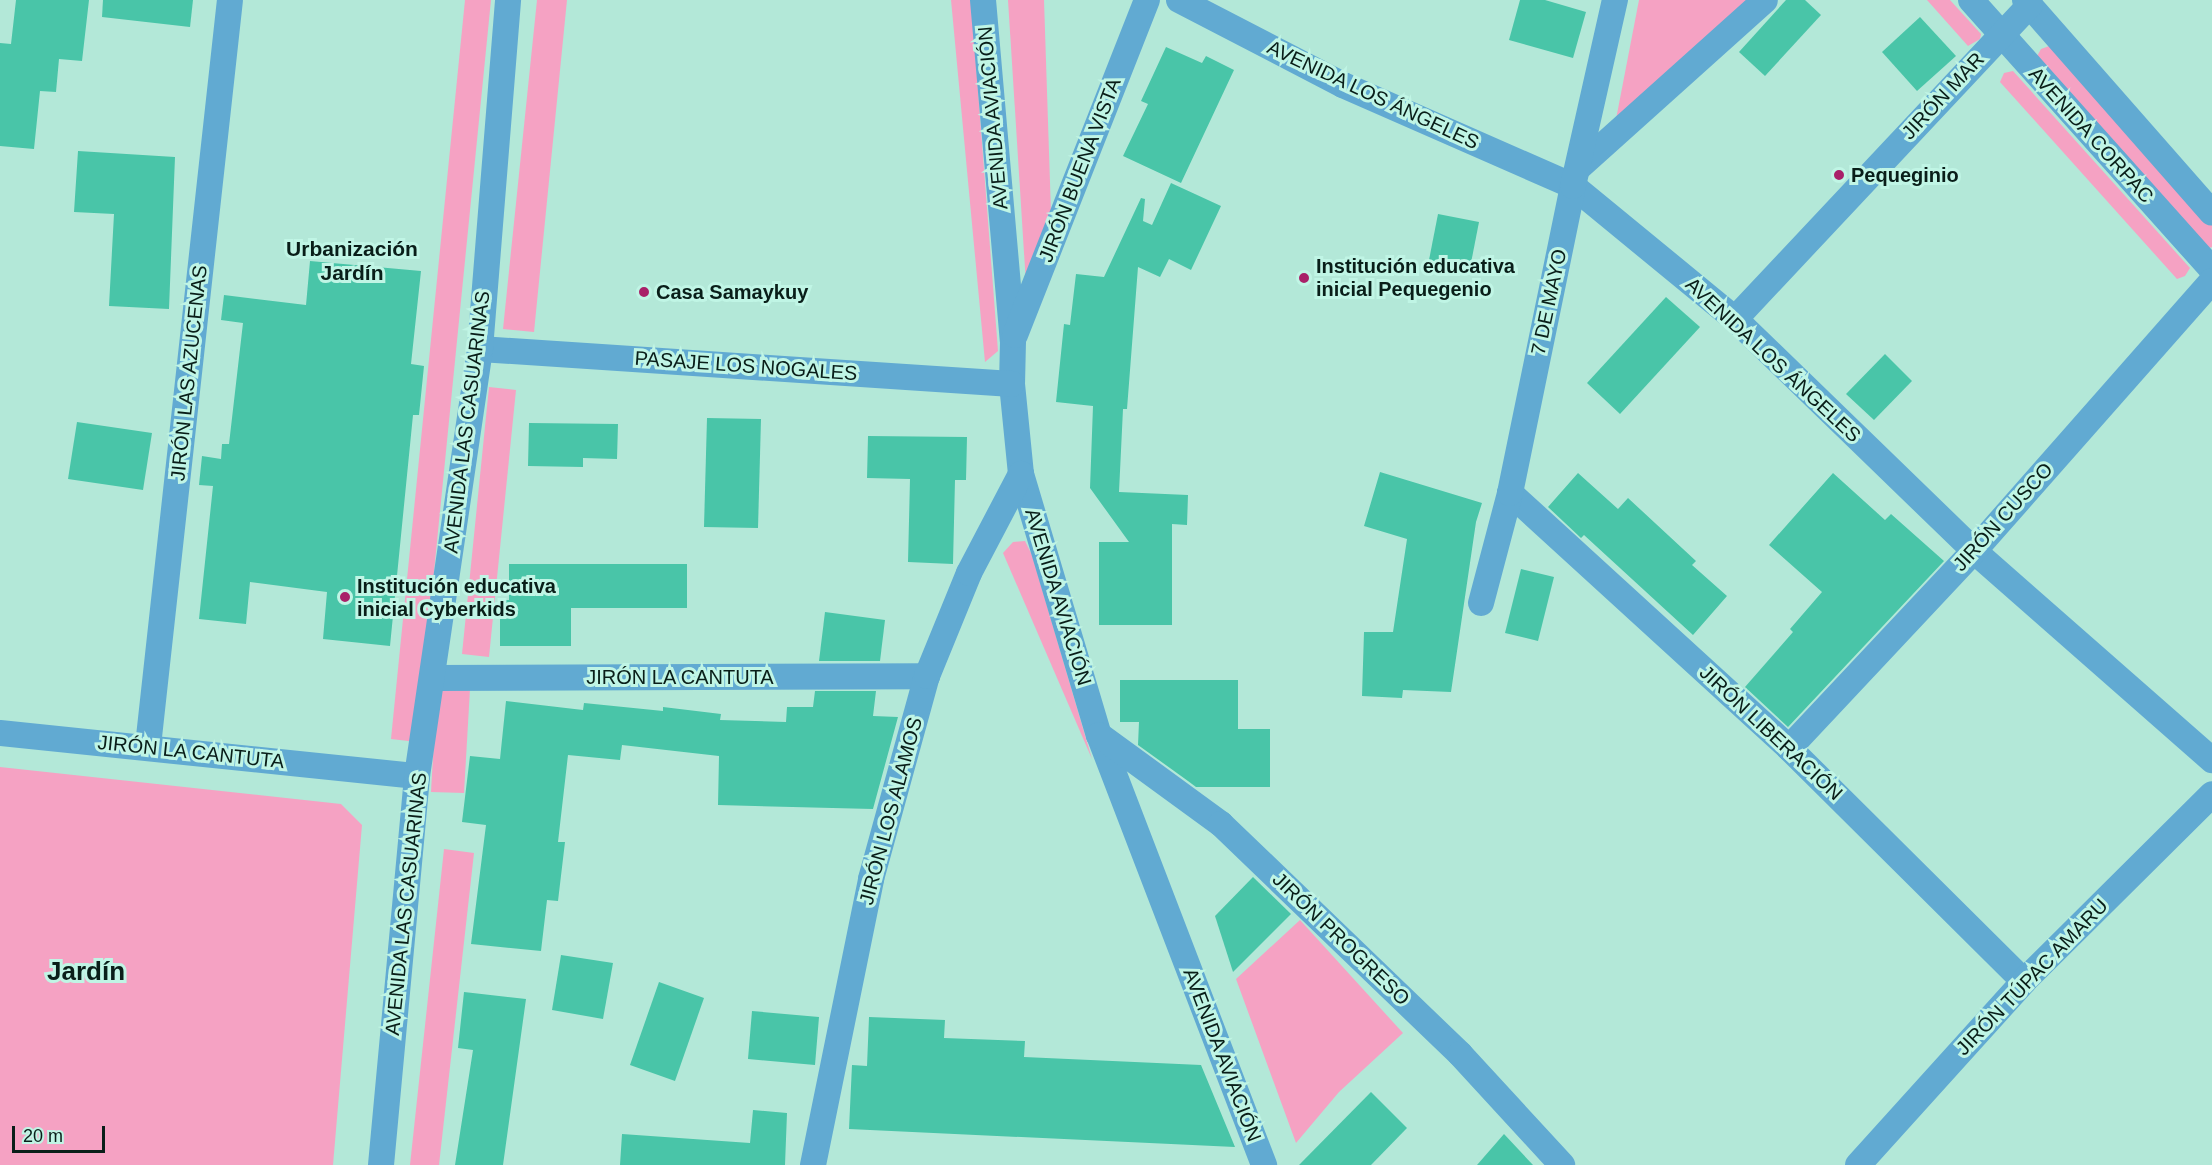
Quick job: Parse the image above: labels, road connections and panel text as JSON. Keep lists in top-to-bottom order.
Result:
{
  "streets": {
    "street": [
      "AVENIDA LOS ÁNGELES",
      "JIRÓN MAR",
      "AVENIDA AVIACIÓN",
      "AVENIDA CORPAC",
      "JIRÓN BUENA VISTA",
      "7 DE MAYO",
      "PASAJE LOS NOGALES",
      "JIRÓN LAS AZUCENAS",
      "AVENIDA LAS CASUARINAS",
      "JIRÓN CUSCO",
      "JIRÓN LA CANTUTA",
      "JIRÓN LIBERACIÓN",
      "JIRÓN LOS ALAMOS",
      "JIRÓN PROGRESO",
      "JIRÓN TÚPAC AMARU"
    ]
  },
  "crossings": [
    ["AVENIDA LOS ÁNGELES", "JIRÓN MAR"],
    ["AVENIDA LOS ÁNGELES", "7 DE MAYO"],
    ["AVENIDA LOS ÁNGELES", "JIRÓN CUSCO"],
    ["JIRÓN MAR", "AVENIDA CORPAC"],
    ["AVENIDA AVIACIÓN", "JIRÓN BUENA VISTA"],
    ["AVENIDA AVIACIÓN", "PASAJE LOS NOGALES"],
    ["AVENIDA AVIACIÓN", "JIRÓN LOS ALAMOS"],
    ["AVENIDA AVIACIÓN", "JIRÓN PROGRESO"],
    ["7 DE MAYO", "JIRÓN LIBERACIÓN"],
    ["PASAJE LOS NOGALES", "AVENIDA LAS CASUARINAS"],
    ["JIRÓN LAS AZUCENAS", "JIRÓN LA CANTUTA"],
    ["AVENIDA LAS CASUARINAS", "JIRÓN LA CANTUTA"],
    ["JIRÓN CUSCO", "JIRÓN LIBERACIÓN"],
    ["JIRÓN LA CANTUTA", "JIRÓN LOS ALAMOS"],
    ["JIRÓN LIBERACIÓN", "JIRÓN TÚPAC AMARU"]
  ],
  "districts": ["Urbanización Jardín", "Jardín"],
  "places": [
    "Pequeginio",
    "Institución educativa inicial Pequegenio",
    "Casa Samaykuy",
    "Institución educativa inicial Cyberkids"
  ],
  "scale_bar": "20 m"
}
